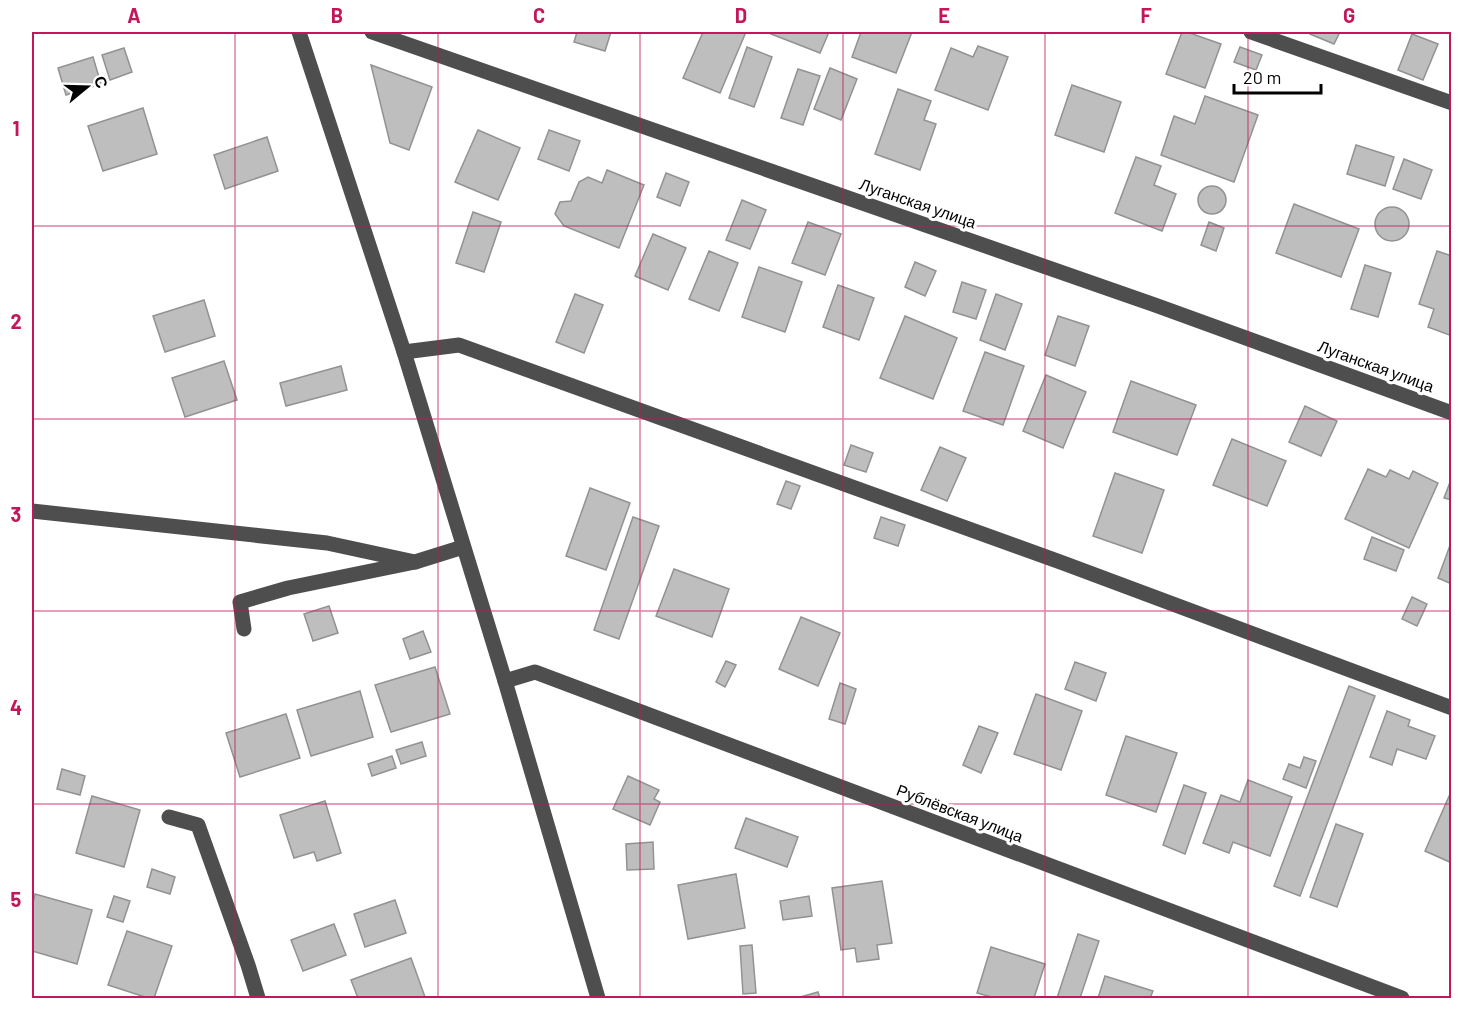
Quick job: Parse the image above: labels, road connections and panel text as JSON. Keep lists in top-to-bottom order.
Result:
{
  "streets": {
    "street": ["Луганская улица", "Рублёвская улица"]
  },
  "scale_bar": "20 m",
  "north": "right",
  "grid": {
    "columns": [
      "A",
      "B",
      "C",
      "D",
      "E",
      "F",
      "G"
    ],
    "rows": [
      "1",
      "2",
      "3",
      "4",
      "5"
    ]
  }
}
